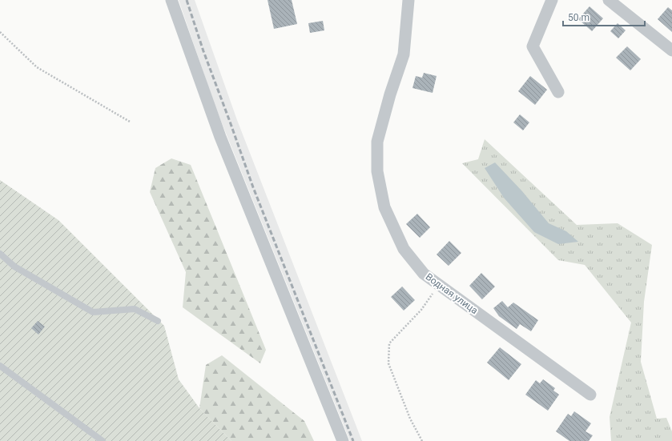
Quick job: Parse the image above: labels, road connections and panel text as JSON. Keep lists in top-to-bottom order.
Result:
{
  "streets": {
    "street": ["Водная улица"]
  },
  "scale_bar": "50 m"
}
